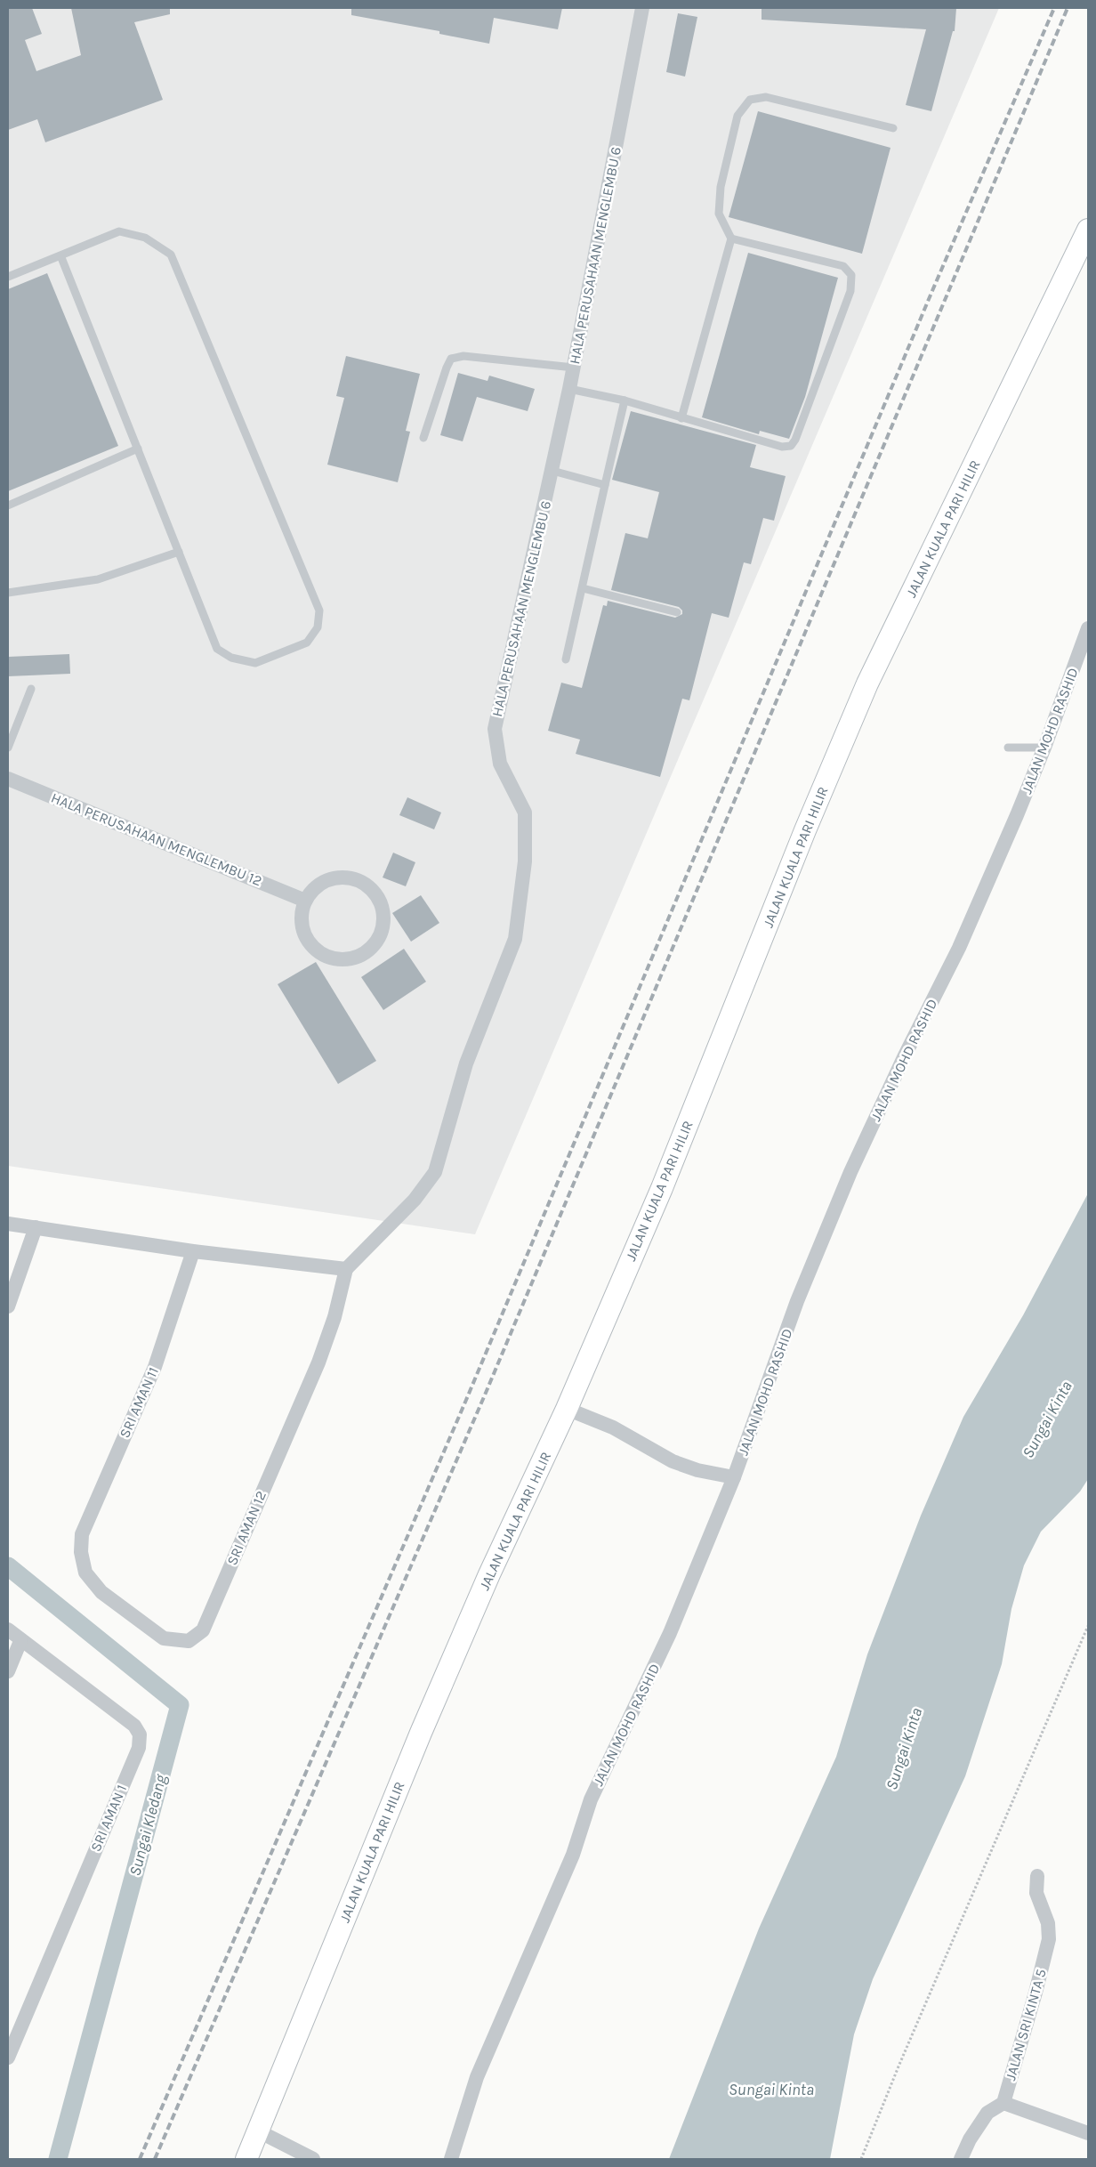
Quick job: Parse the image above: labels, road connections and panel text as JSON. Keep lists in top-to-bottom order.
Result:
{
  "streets": {
    "street": [
      "HALA PERUSAHAAN MENGLEMBU 6",
      "JALAN KUALA PARI HILIR",
      "JALAN MOHD RASHID",
      "HALA PERUSAHAAN MENGLEMBU 12",
      "SRI AMAN 11",
      "SRI AMAN 12",
      "SRI AMAN 1",
      "JALAN SRI KINTA 5"
    ]
  },
  "crossings": [
    ["HALA PERUSAHAAN MENGLEMBU 6", "SRI AMAN 12"],
    ["SRI AMAN 11", "SRI AMAN 12"]
  ],
  "water": ["Sungai Kinta", "Sungai Kledang"]
}
